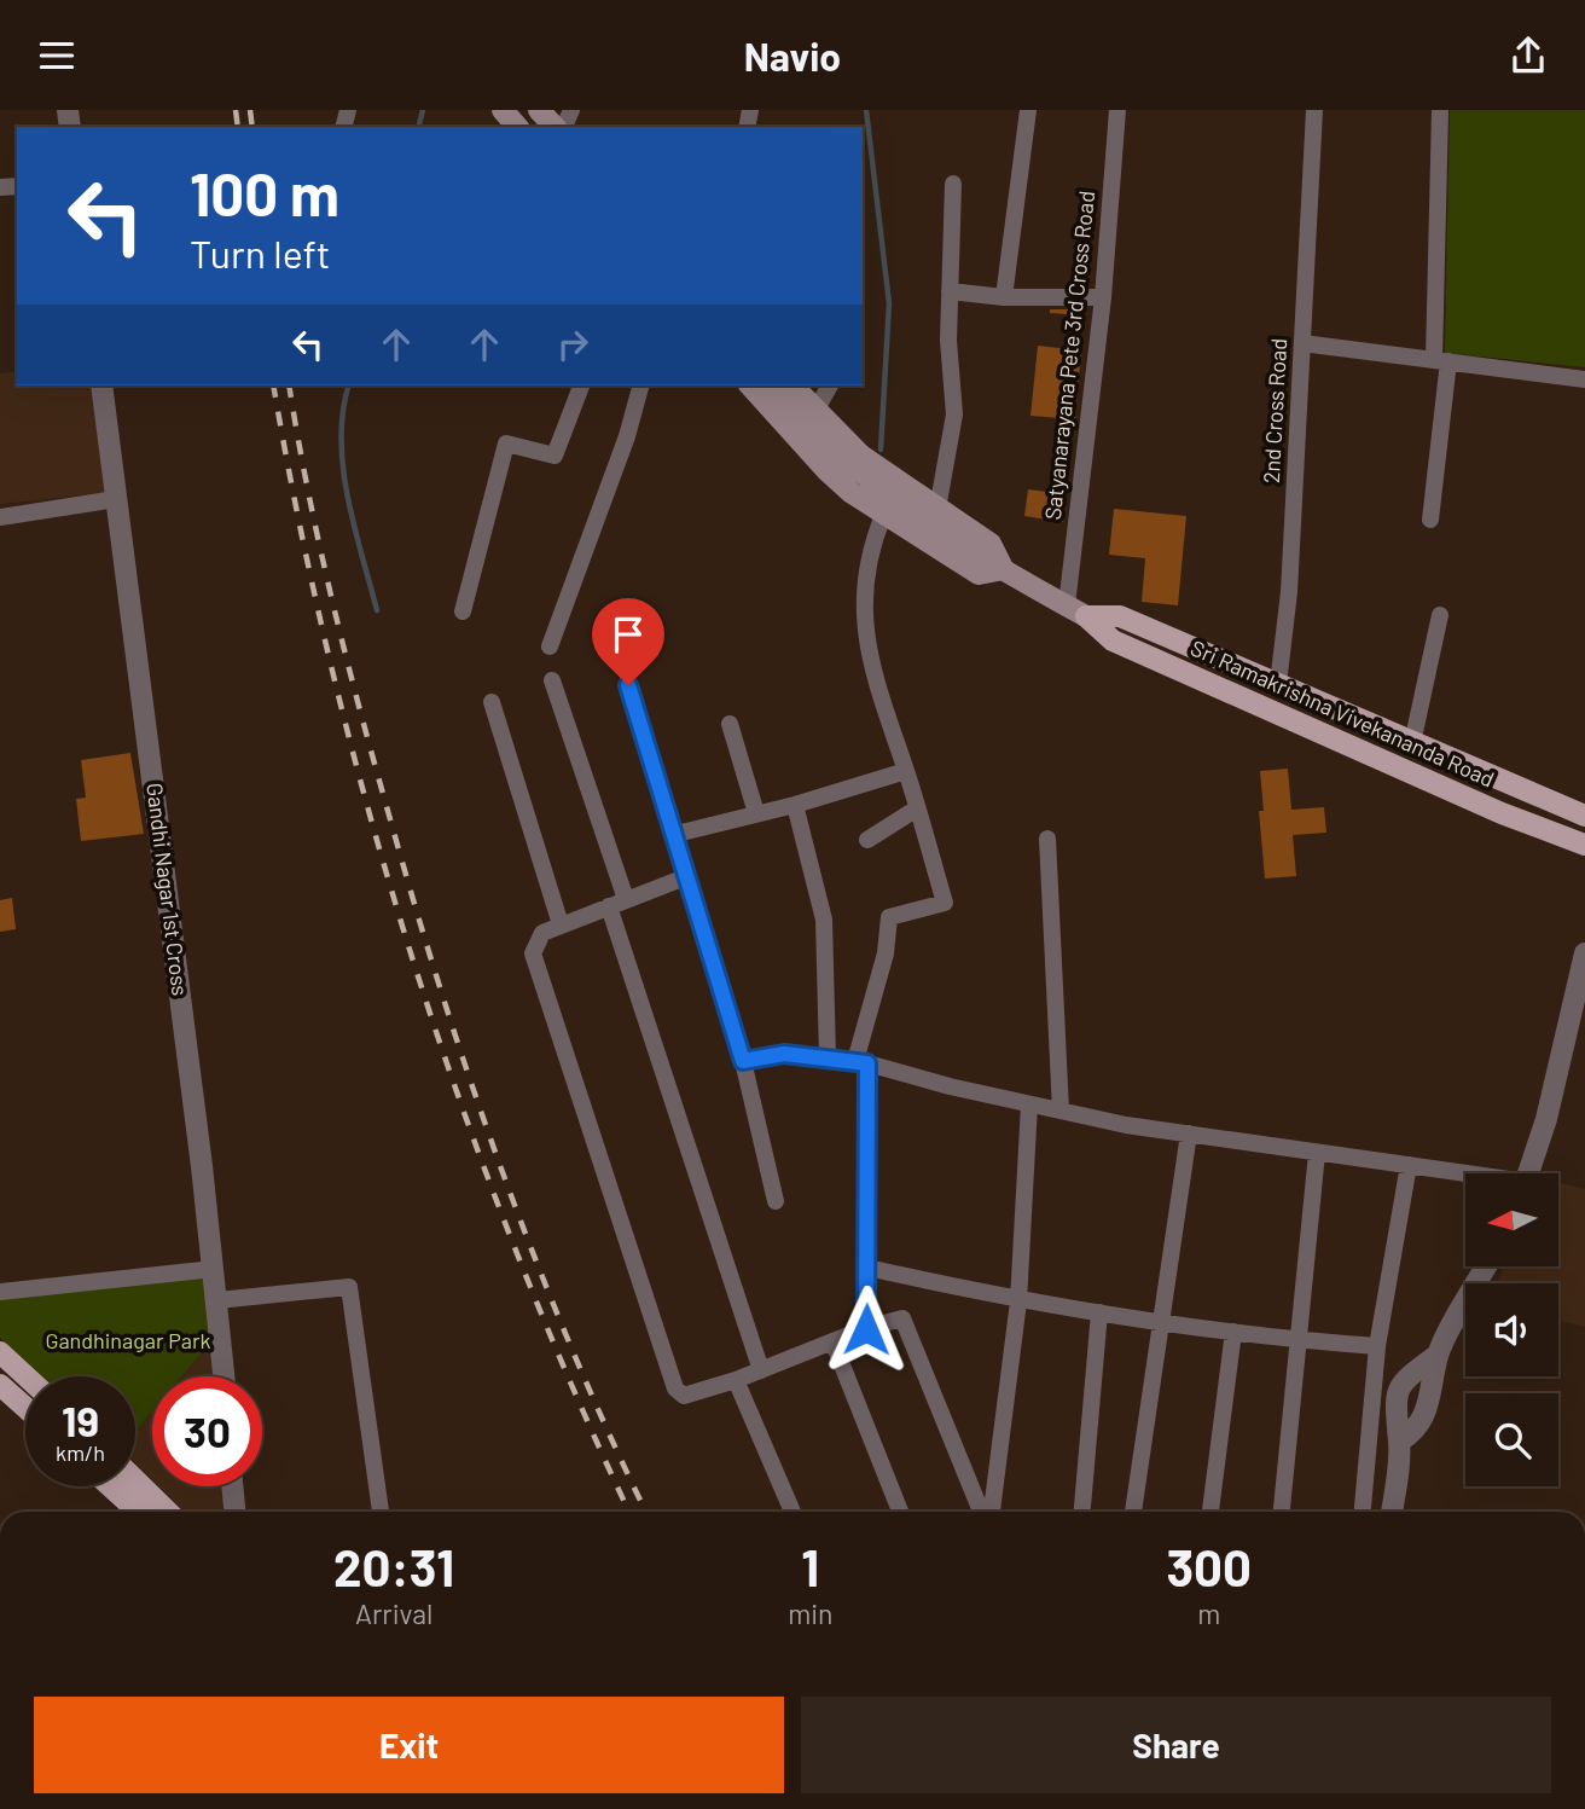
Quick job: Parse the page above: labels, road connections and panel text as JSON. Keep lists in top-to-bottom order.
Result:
{
  "streets": {
    "main road": ["Sri Ramakrishna Vivekananda Road"],
    "street": ["Satyanarayana Pete 3rd Cross Road", "2nd Cross Road", "Gandhi Nagar 1st Cross"]
  },
  "crossings": [
    ["Satyanarayana Pete 3rd Cross Road", "Sri Ramakrishna Vivekananda Road"],
    ["2nd Cross Road", "Sri Ramakrishna Vivekananda Road"]
  ],
  "parks": ["Gandhinagar Park"],
  "north": "left",
  "page": {
    "header": "Navio",
    "turn": ["100 m", "Turn left"],
    "speed": "19 km/h",
    "limit": "30",
    "eta": [
      "20:31",
      "Arrival",
      "1",
      "min",
      "300",
      "m"
    ],
    "buttons": ["Exit", "Share"]
  }
}
